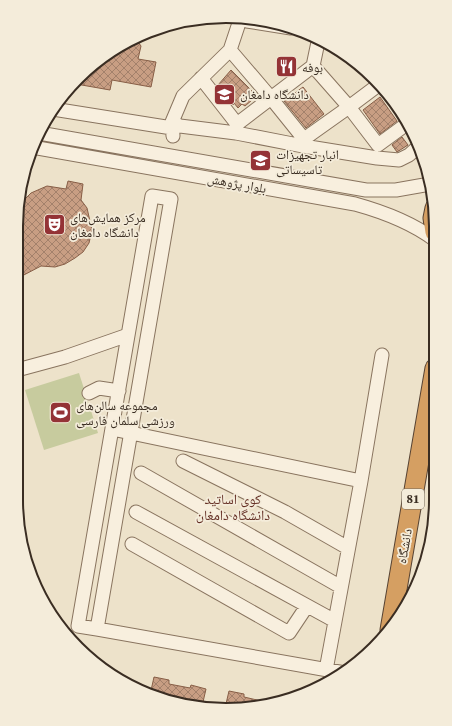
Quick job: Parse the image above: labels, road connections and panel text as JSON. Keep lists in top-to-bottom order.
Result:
{
  "streets": {
    "highway": ["81", "دانشگاه"],
    "street": ["بلوار پژوهش"]
  },
  "districts": ["کوی اساتید دانشگاه دامغان"],
  "places": {
    "restaurant": ["بوفه"],
    "school or university": ["دانشگاه دامغان", "انبار تجهیزات تاسیساتی"],
    "theatre": ["مرکز همایش‌های دانشگاه دامغان"],
    "sports": ["مجموعه سالن‌های ورزشی سلمان فارسی"]
  }
}
